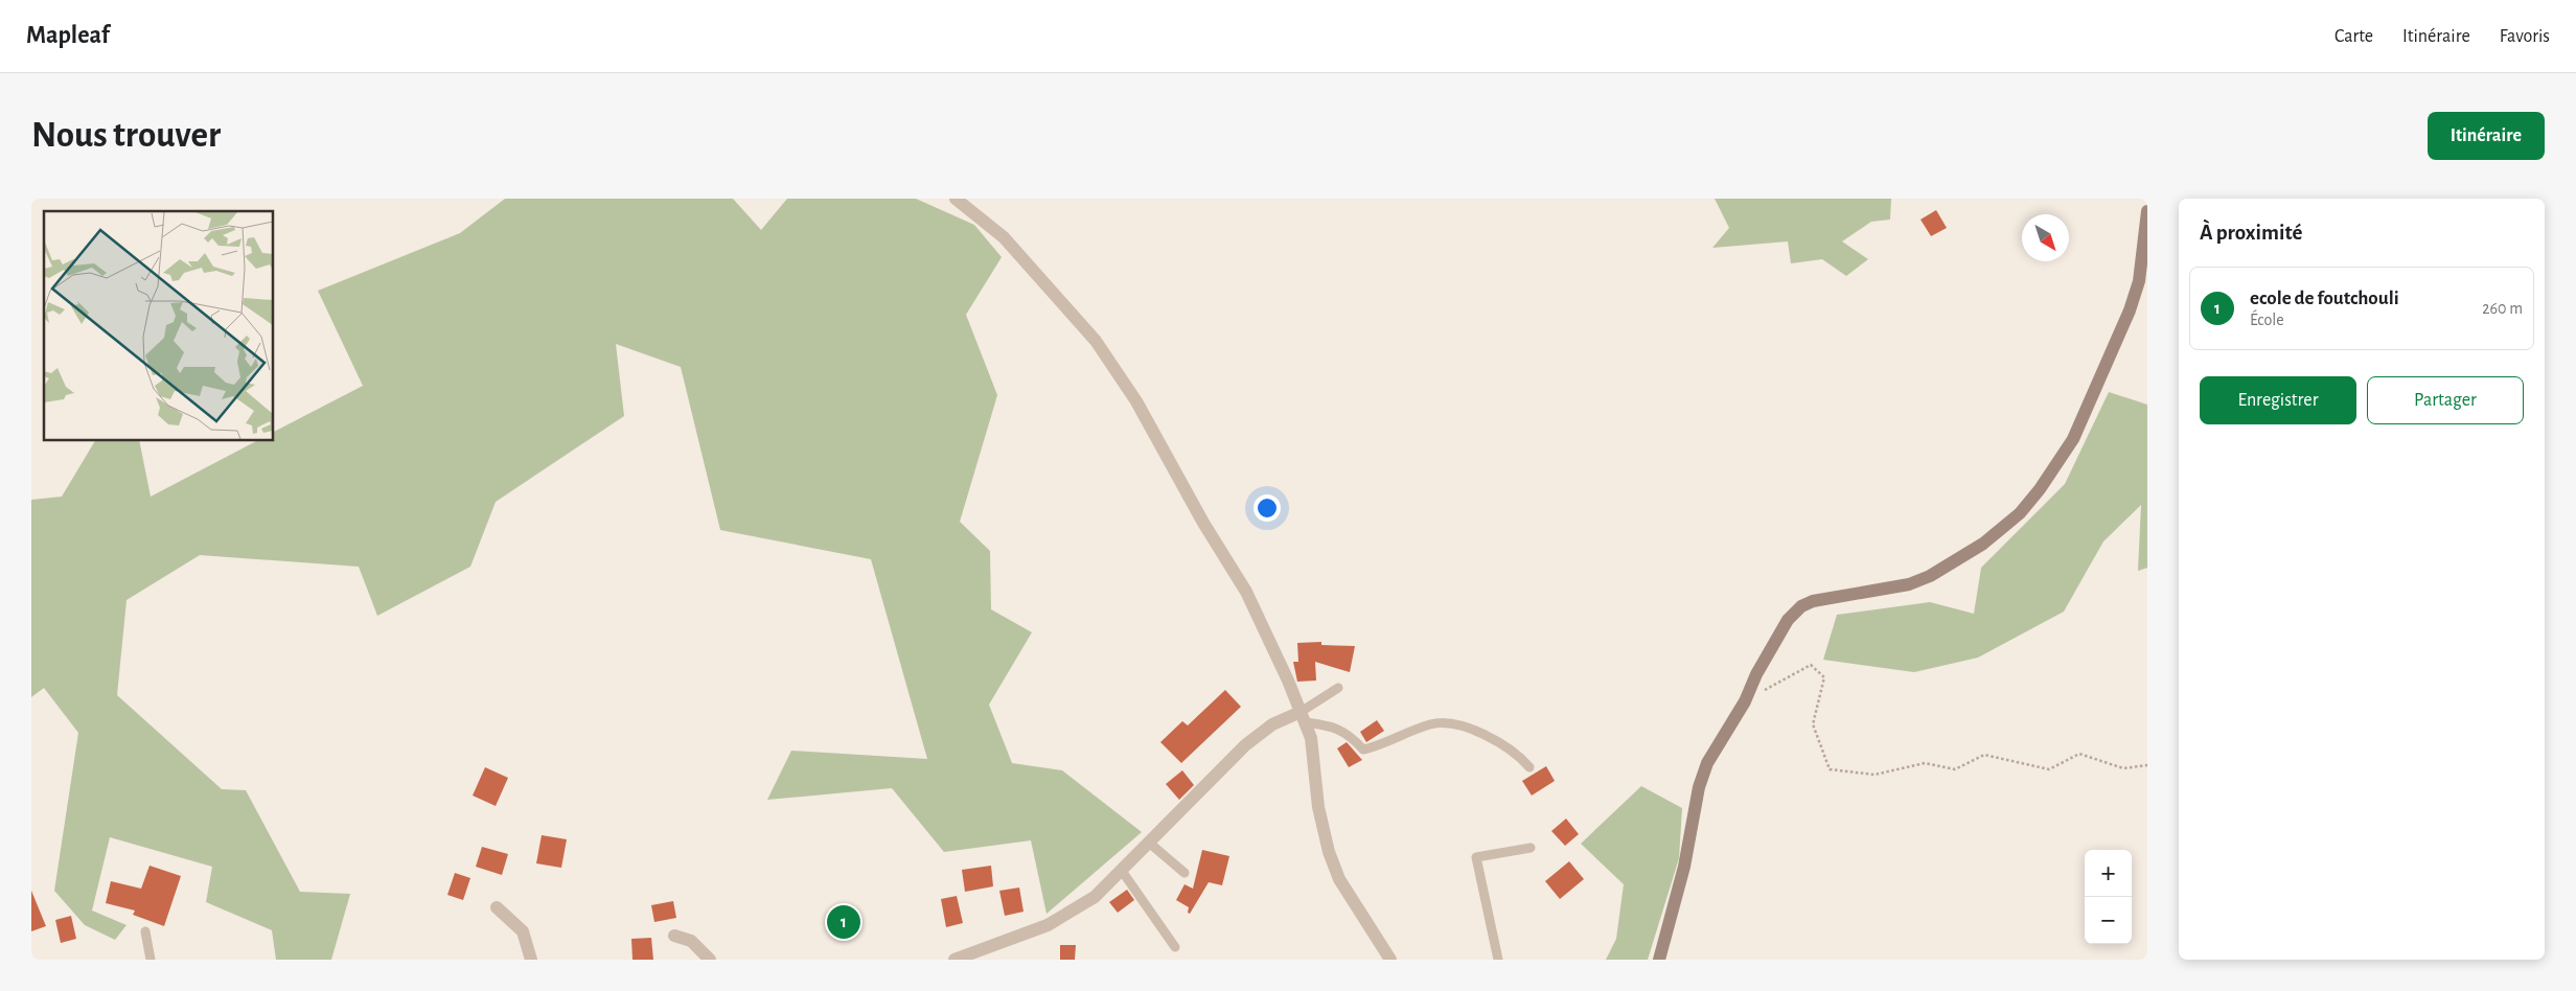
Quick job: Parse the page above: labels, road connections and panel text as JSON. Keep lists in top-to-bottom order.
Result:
{
  "north": "bottom right",
  "page": {
    "header": "Mapleaf",
    "nav": ["Carte", "Itinéraire", "Favoris"],
    "buttons": [
      "Itinéraire",
      ["Enregistrer", "Partager"]
    ],
    "title": "Nous trouver",
    "heading": "À proximité",
    "list": [
      {
        "mark": "1",
        "name": "ecole de foutchouli",
        "note": "École",
        "value": "260 m"
      }
    ],
    "map_buttons": ["+", "−"],
    "pins": "1"
  }
}
